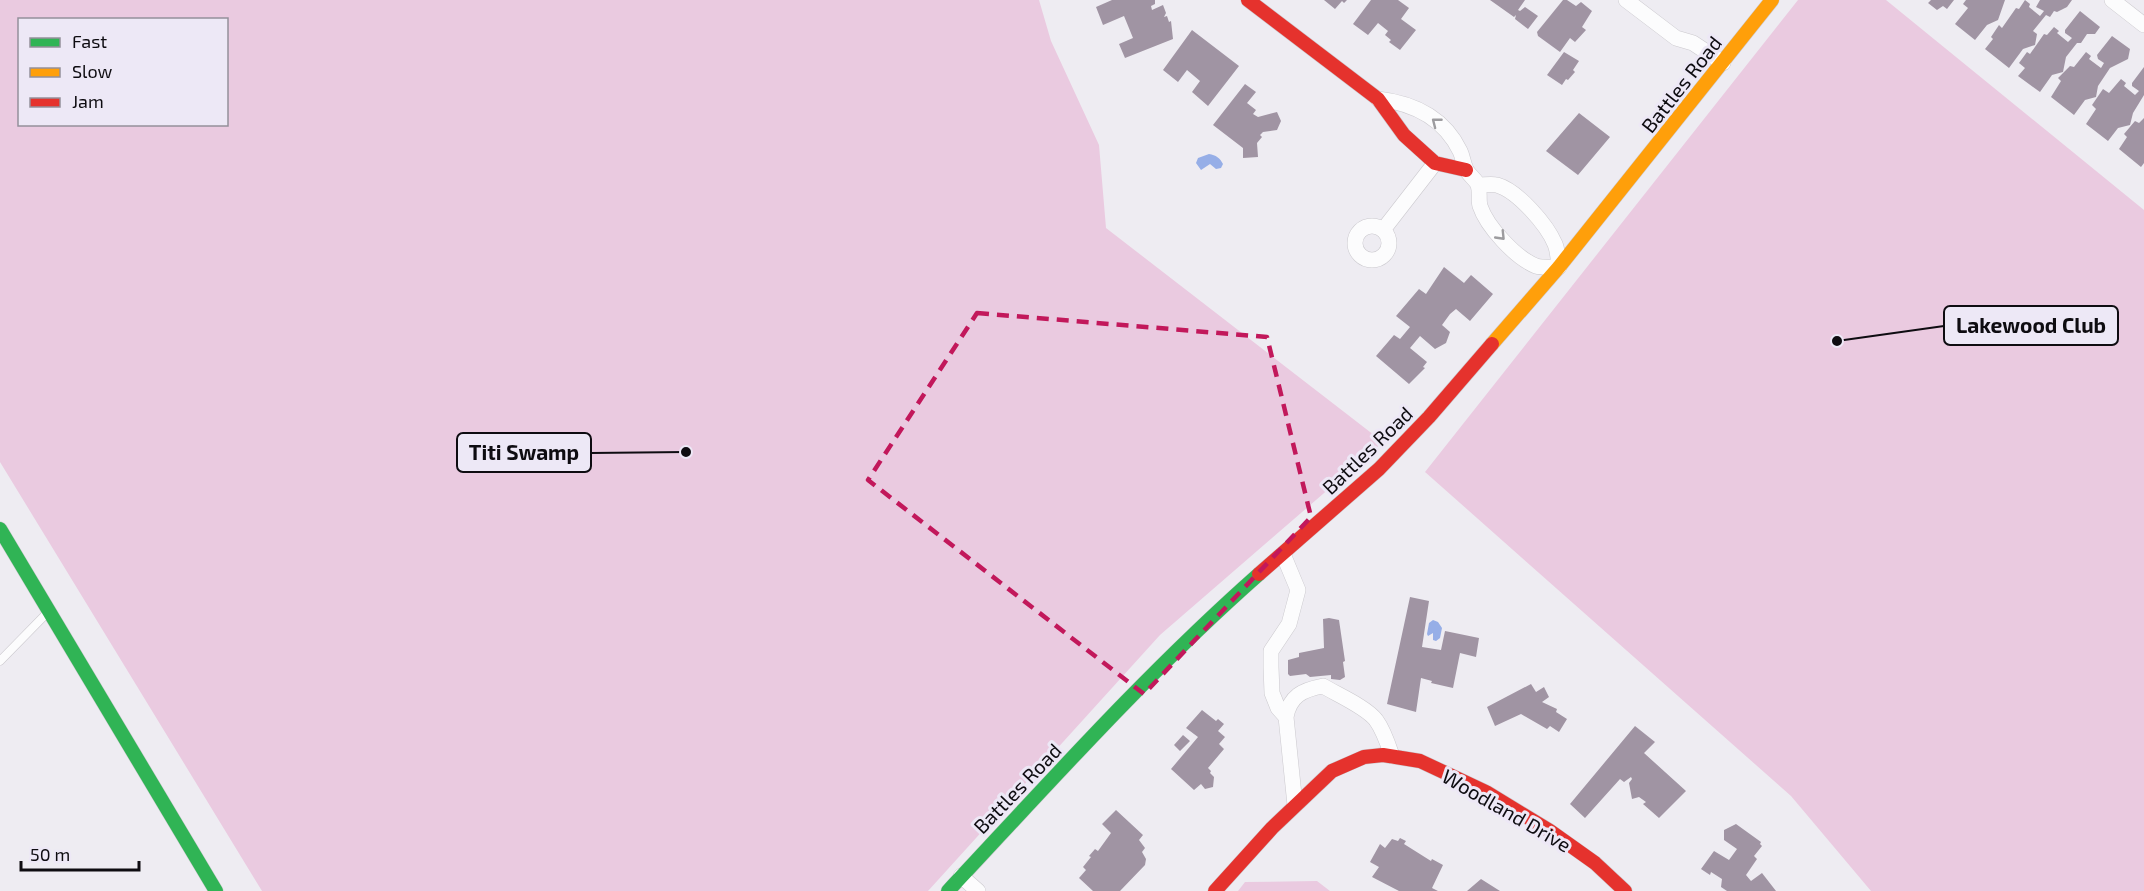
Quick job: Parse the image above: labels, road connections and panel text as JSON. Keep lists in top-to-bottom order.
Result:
{
  "streets": {
    "street": ["Battles Road", "Woodland Drive"]
  },
  "places": ["Lakewood Club", "Titi Swamp"],
  "legend": ["Fast", "Slow", "Jam"],
  "scale_bar": "50 m"
}
